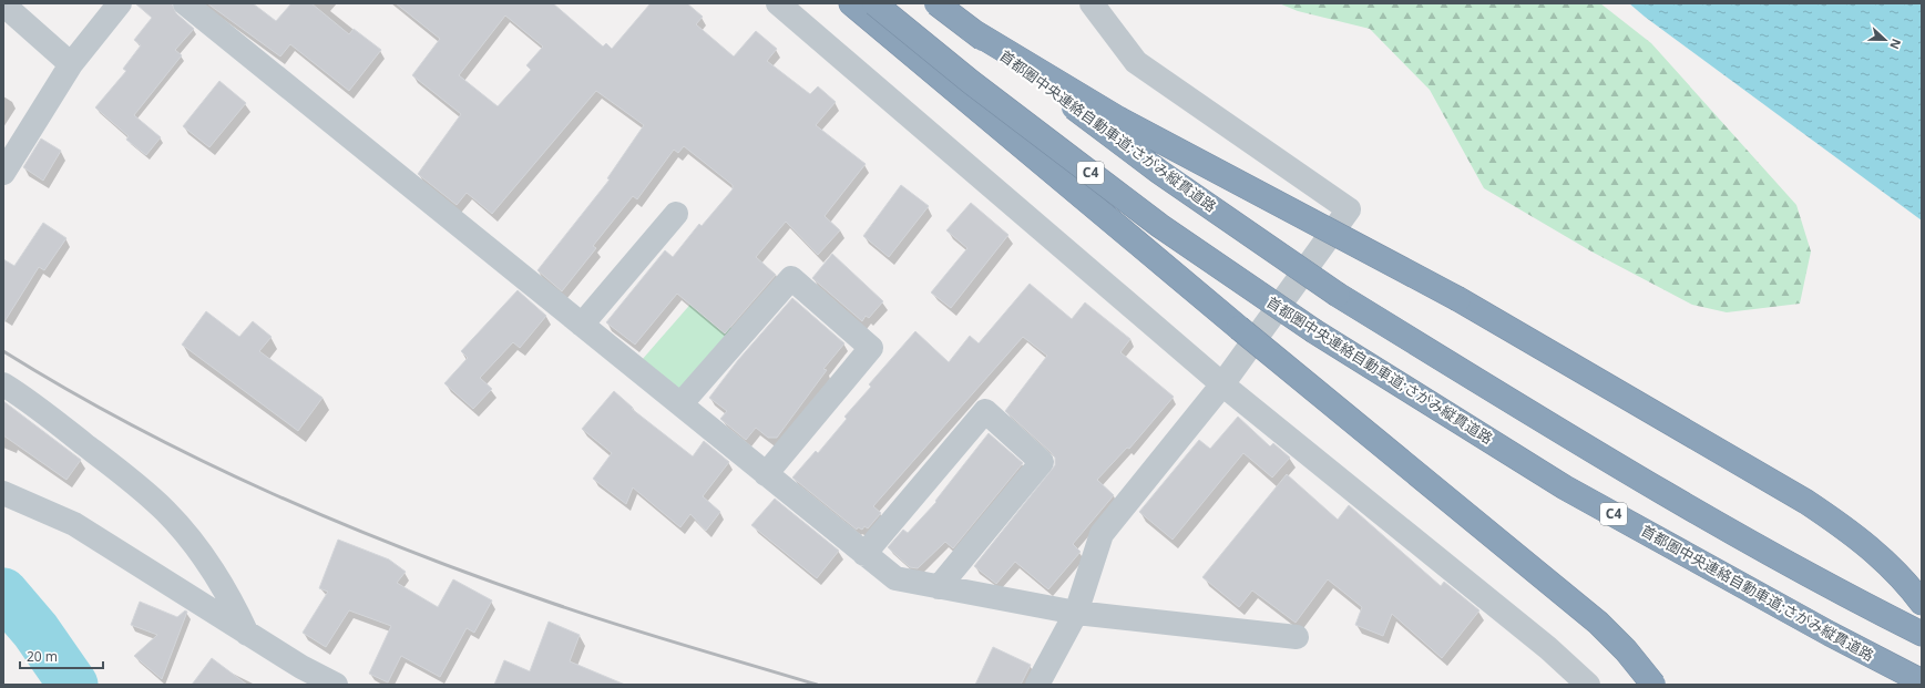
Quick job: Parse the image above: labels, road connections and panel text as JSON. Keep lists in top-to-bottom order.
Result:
{
  "streets": {
    "highway": ["首都圏中央連絡自動車道;さがみ縦貫道路", "C4"]
  },
  "scale_bar": "20 m",
  "north": "right"
}
